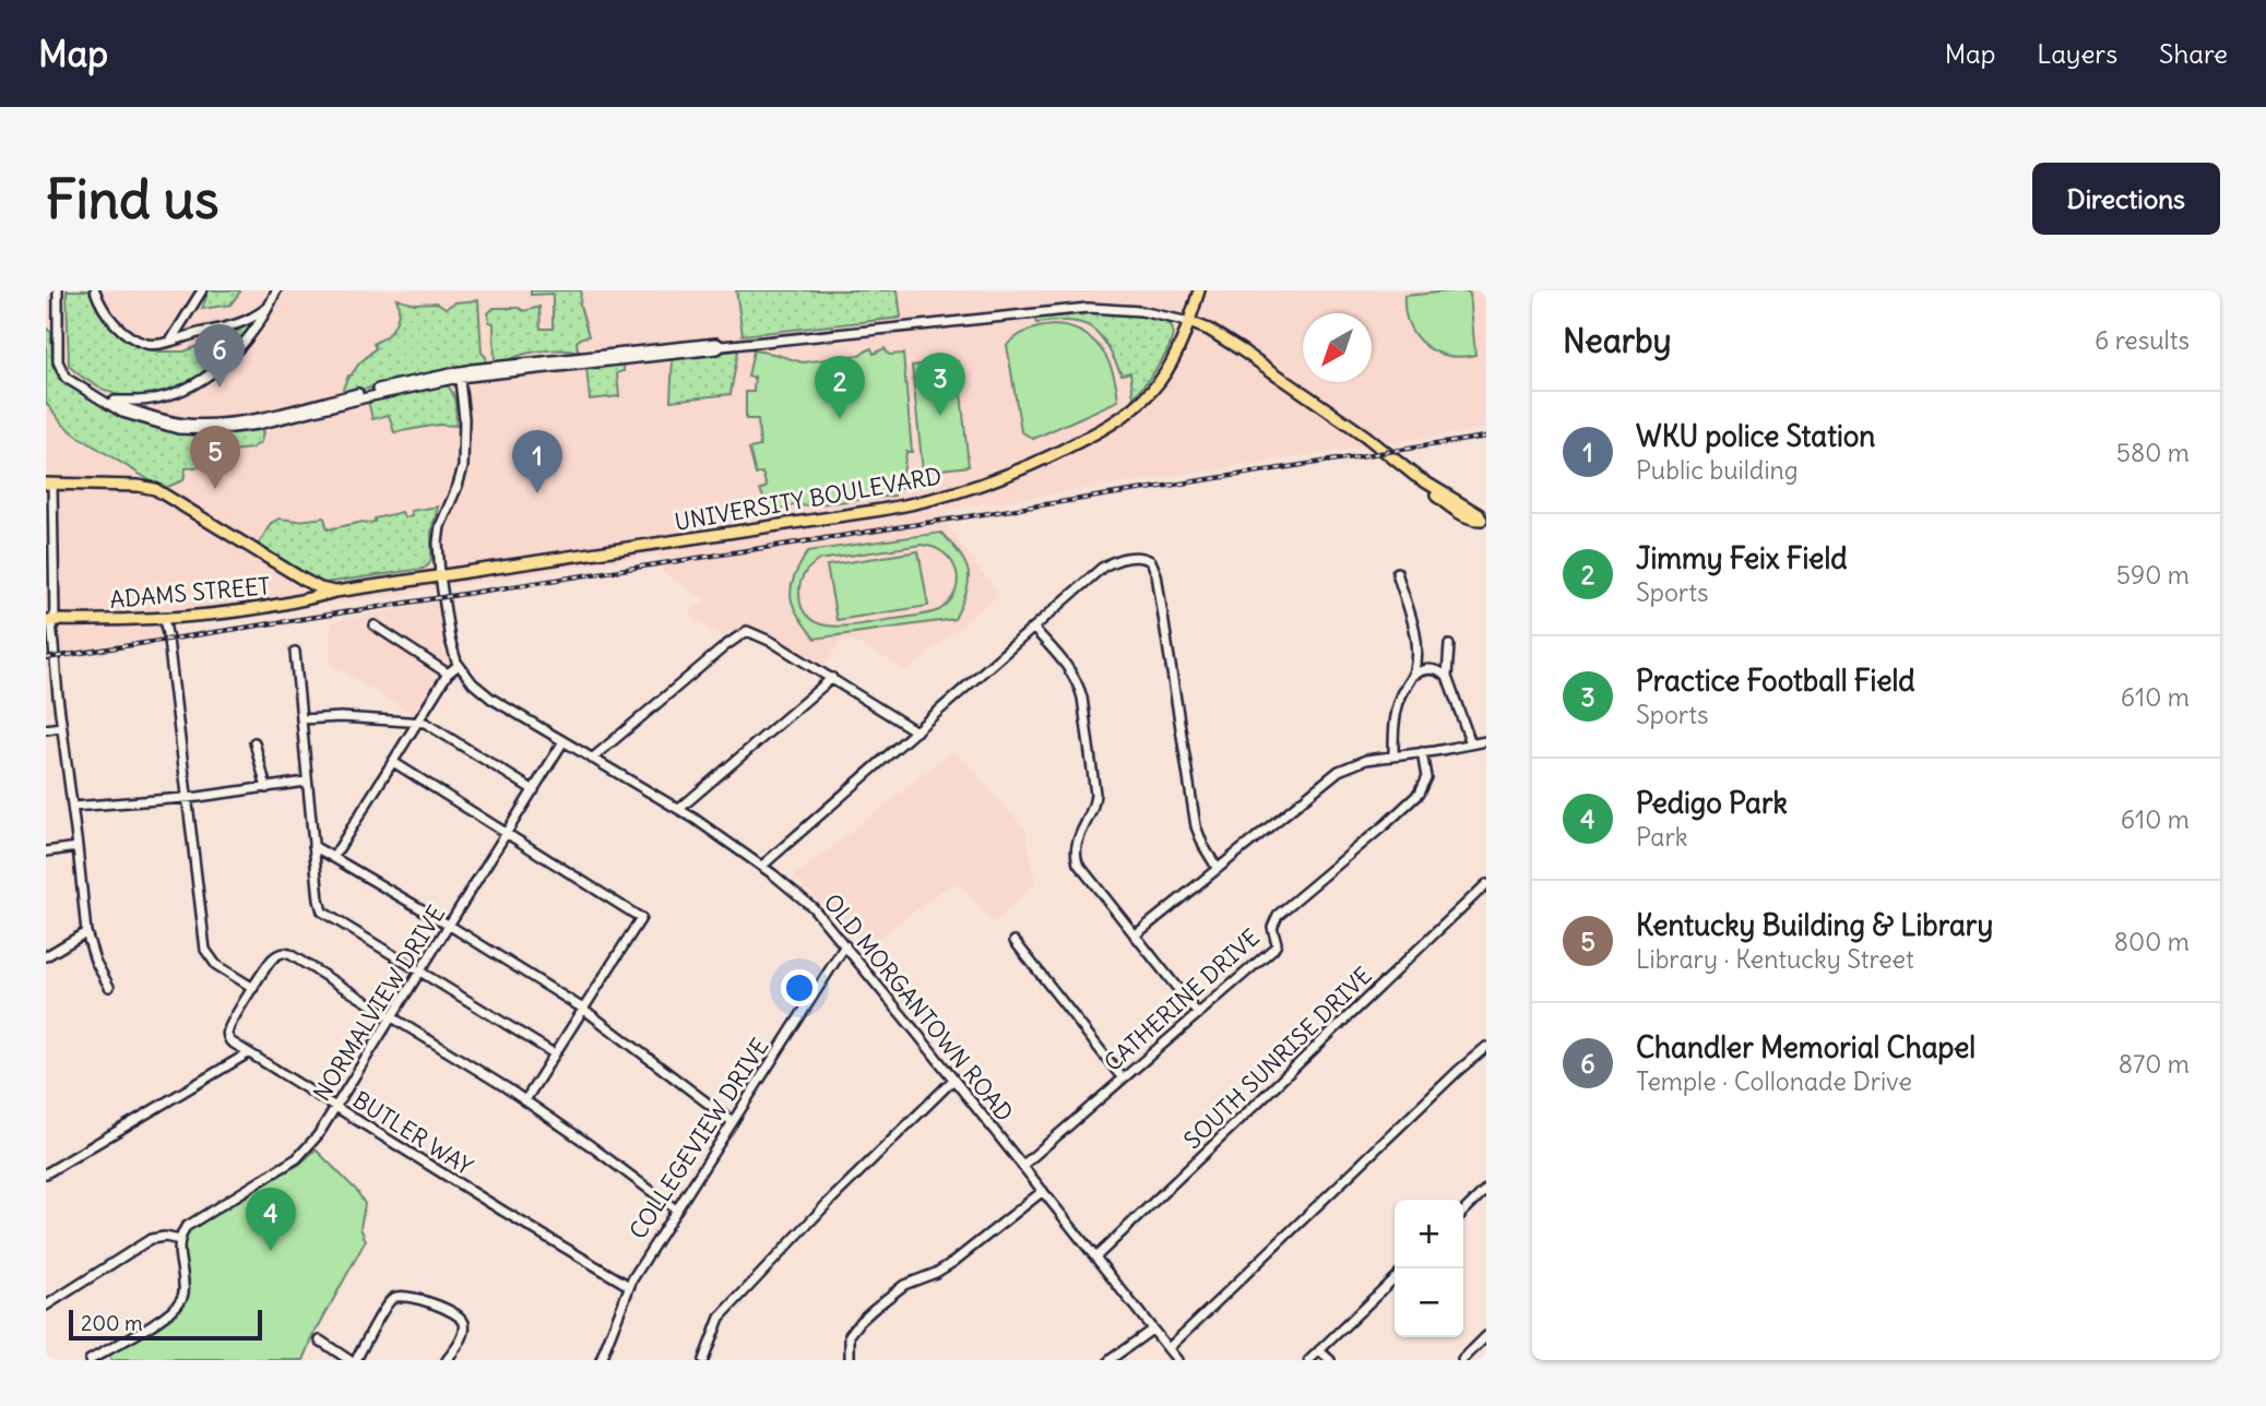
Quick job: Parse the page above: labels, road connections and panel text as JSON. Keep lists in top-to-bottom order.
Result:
{
  "streets": {
    "main road": ["UNIVERSITY BOULEVARD", "ADAMS STREET"],
    "street": [
      "CATHERINE DRIVE",
      "NORMALVIEW DRIVE",
      "OLD MORGANTOWN ROAD",
      "SOUTH SUNRISE DRIVE",
      "BUTLER WAY",
      "COLLEGEVIEW DRIVE"
    ]
  },
  "crossings": [
    ["UNIVERSITY BOULEVARD", "ADAMS STREET"],
    ["UNIVERSITY BOULEVARD", "OLD MORGANTOWN ROAD"],
    ["CATHERINE DRIVE", "OLD MORGANTOWN ROAD"],
    ["NORMALVIEW DRIVE", "OLD MORGANTOWN ROAD"],
    ["NORMALVIEW DRIVE", "BUTLER WAY"],
    ["OLD MORGANTOWN ROAD", "SOUTH SUNRISE DRIVE"],
    ["OLD MORGANTOWN ROAD", "COLLEGEVIEW DRIVE"],
    ["BUTLER WAY", "COLLEGEVIEW DRIVE"]
  ],
  "scale_bar": "200 m",
  "north": "bottom left",
  "page": {
    "header": "Map",
    "nav": ["Map", "Layers", "Share"],
    "buttons": "Directions",
    "title": "Find us",
    "heading": ["Nearby", "6 results"],
    "pins": [
      "6",
      "3",
      "2",
      "5",
      "1",
      "4"
    ],
    "list": [
      {
        "mark": "1",
        "name": "WKU police Station",
        "note": "Public building",
        "value": "580 m"
      },
      {
        "mark": "2",
        "name": "Jimmy Feix Field",
        "note": "Sports",
        "value": "590 m"
      },
      {
        "mark": "3",
        "name": "Practice Football Field",
        "note": "Sports",
        "value": "610 m"
      },
      {
        "mark": "4",
        "name": "Pedigo Park",
        "note": "Park",
        "value": "610 m"
      },
      {
        "mark": "5",
        "name": "Kentucky Building & Library",
        "note": "Library · Kentucky Street",
        "value": "800 m"
      },
      {
        "mark": "6",
        "name": "Chandler Memorial Chapel",
        "note": "Temple · Collonade Drive",
        "value": "870 m"
      }
    ],
    "map_buttons": ["+", "−"],
    "scale": "200 m"
  }
}
